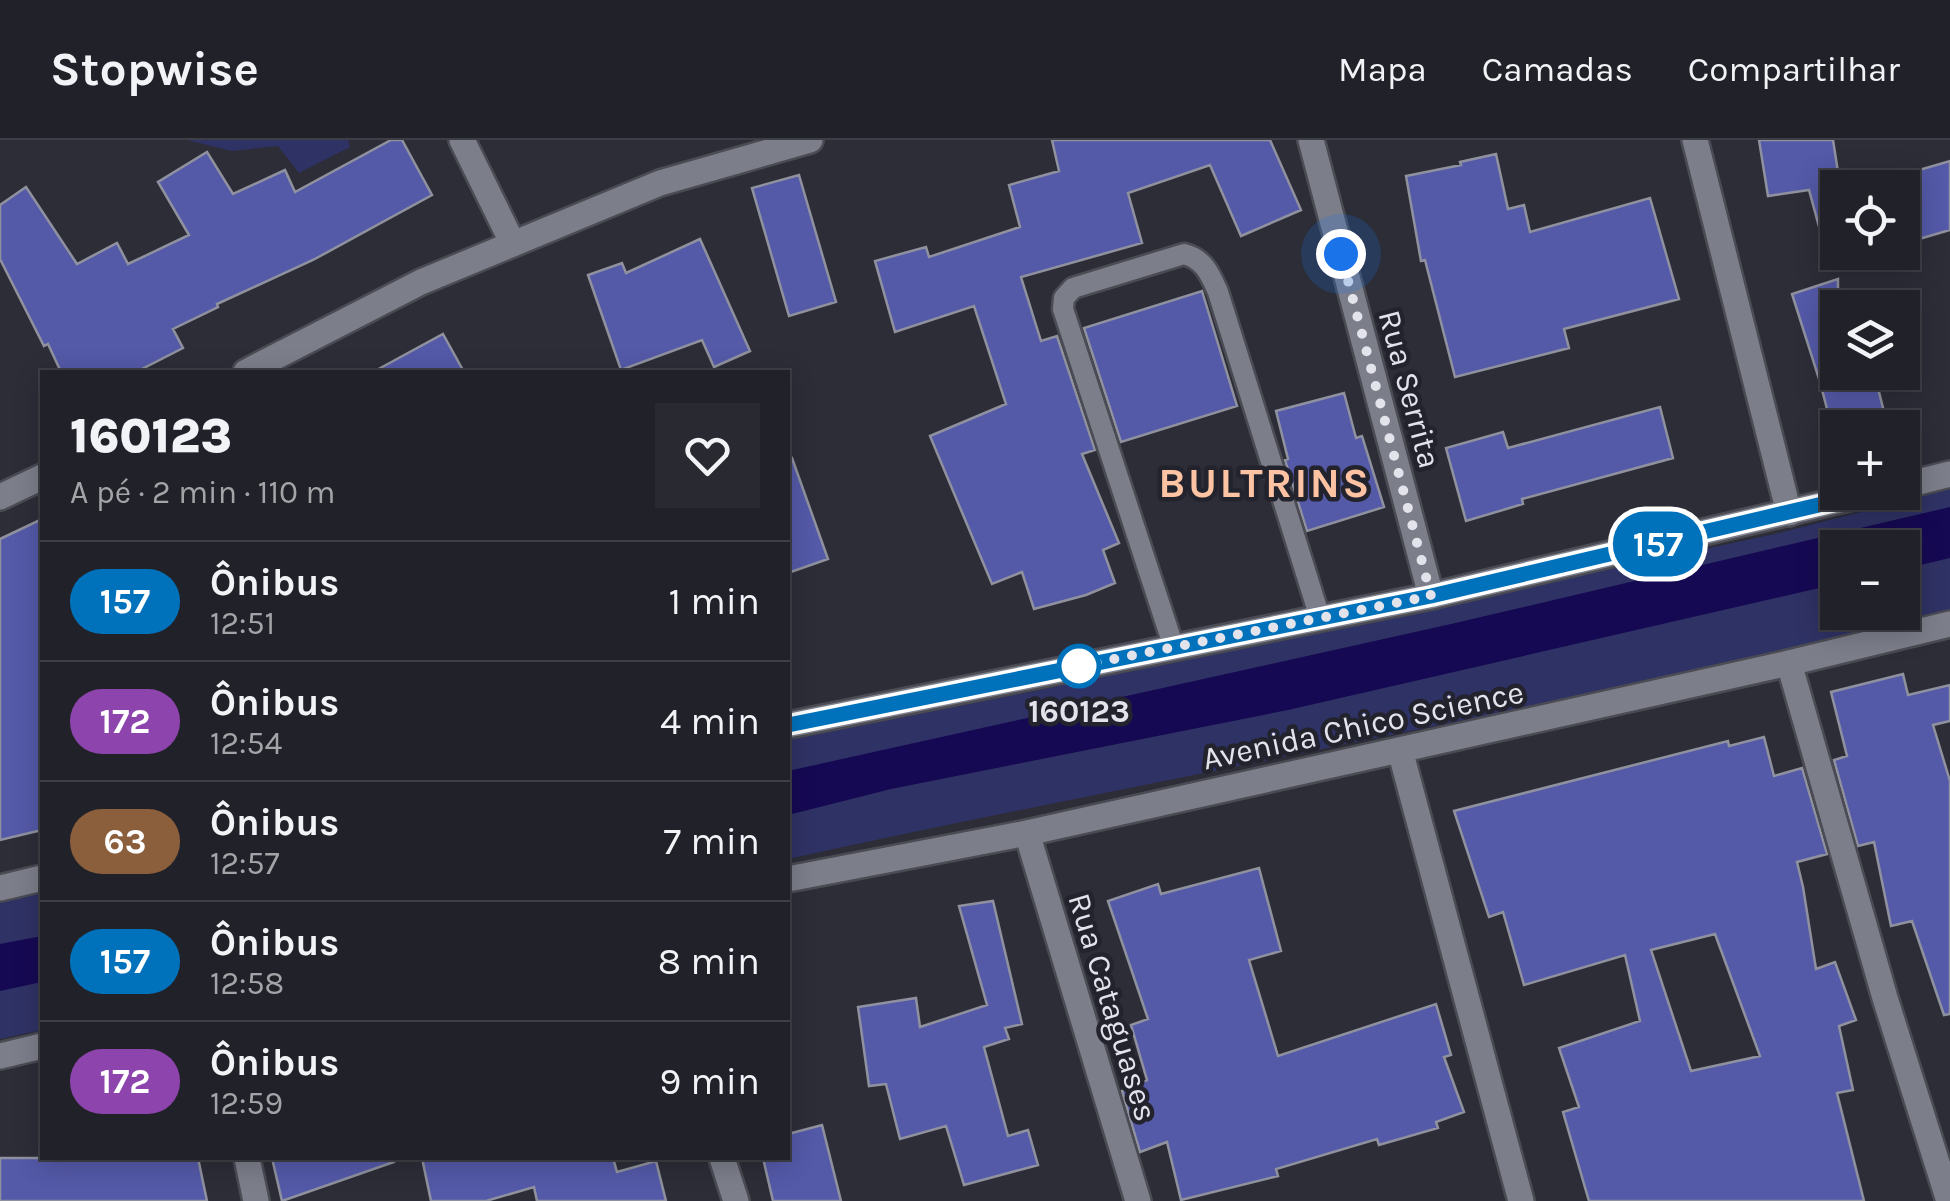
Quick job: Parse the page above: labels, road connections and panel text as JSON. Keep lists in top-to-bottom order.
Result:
{
  "streets": {
    "street": ["Rua Serrita", "Avenida Chico Science", "Rua Cataguases"]
  },
  "crossings": [
    ["Avenida Chico Science", "Rua Cataguases"]
  ],
  "districts": ["BULTRINS"],
  "places": ["160123"],
  "lines": ["bus line 157"],
  "page": {
    "header": "Stopwise",
    "nav": ["Mapa", "Camadas", "Compartilhar"],
    "on_map": "157",
    "map_buttons": ["+", "−"],
    "heading": ["160123", "A pé · 2 min · 110 m"],
    "list": [
      {
        "mark": "157",
        "name": "Ônibus",
        "note": "12:51",
        "value": "1 min"
      },
      {
        "mark": "172",
        "name": "Ônibus",
        "note": "12:54",
        "value": "4 min"
      },
      {
        "mark": "63",
        "name": "Ônibus",
        "note": "12:57",
        "value": "7 min"
      },
      {
        "mark": "157",
        "name": "Ônibus",
        "note": "12:58",
        "value": "8 min"
      },
      {
        "mark": "172",
        "name": "Ônibus",
        "note": "12:59",
        "value": "9 min"
      }
    ]
  }
}
